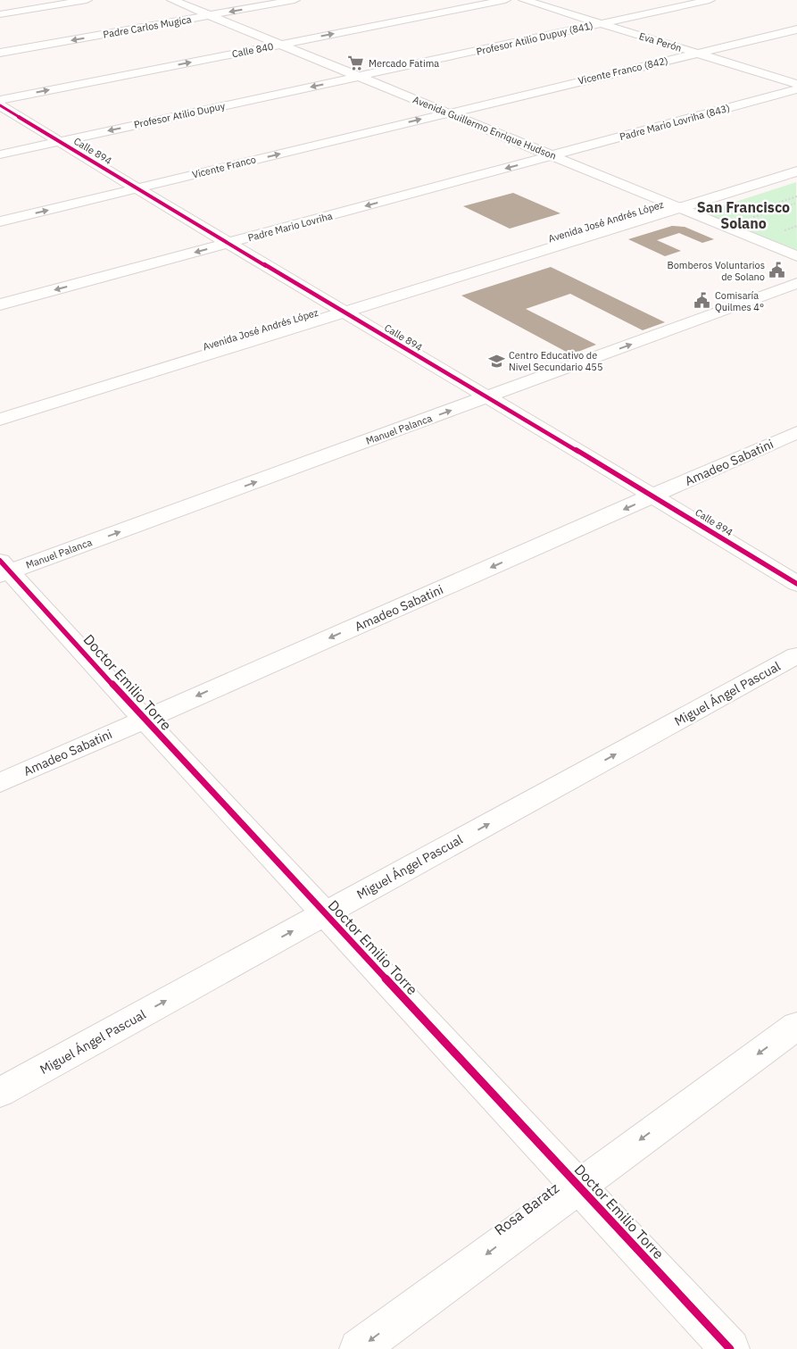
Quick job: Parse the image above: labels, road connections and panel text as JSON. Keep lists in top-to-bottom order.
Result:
{
  "streets": {
    "street": [
      "Padre Carlos Mugica",
      "Profesor Atilio Dupuy (841)",
      "Eva Perón",
      "Calle 840",
      "Vicente Franco (842)",
      "Profesor Atilio Dupuy",
      "Padre Mario Lovriha (843)",
      "Avenida Guillermo Enrique Hudson",
      "Calle 894",
      "Vicente Franco",
      "Avenida José Andrés López",
      "Padre Mario Lovriha",
      "Manuel Palanca",
      "Amadeo Sabatini",
      "Doctor Emilio Torre",
      "Miguel Ángel Pascual",
      "Rosa Baratz"
    ]
  },
  "crossings": [
    ["Padre Carlos Mugica", "Avenida Guillermo Enrique Hudson"],
    ["Profesor Atilio Dupuy (841)", "Eva Perón"],
    ["Profesor Atilio Dupuy (841)", "Profesor Atilio Dupuy"],
    ["Profesor Atilio Dupuy (841)", "Avenida Guillermo Enrique Hudson"],
    ["Eva Perón", "Vicente Franco (842)"],
    ["Calle 840", "Avenida Guillermo Enrique Hudson"],
    ["Vicente Franco (842)", "Avenida Guillermo Enrique Hudson"],
    ["Vicente Franco (842)", "Vicente Franco"],
    ["Profesor Atilio Dupuy", "Avenida Guillermo Enrique Hudson"],
    ["Profesor Atilio Dupuy", "Calle 894"],
    ["Padre Mario Lovriha (843)", "Avenida Guillermo Enrique Hudson"],
    ["Padre Mario Lovriha (843)", "Padre Mario Lovriha"],
    ["Avenida Guillermo Enrique Hudson", "Vicente Franco"],
    ["Avenida Guillermo Enrique Hudson", "Avenida José Andrés López"],
    ["Avenida Guillermo Enrique Hudson", "Padre Mario Lovriha"],
    ["Calle 894", "Vicente Franco"],
    ["Calle 894", "Avenida José Andrés López"],
    ["Calle 894", "Padre Mario Lovriha"],
    ["Calle 894", "Manuel Palanca"],
    ["Calle 894", "Amadeo Sabatini"],
    ["Manuel Palanca", "Doctor Emilio Torre"],
    ["Amadeo Sabatini", "Doctor Emilio Torre"],
    ["Doctor Emilio Torre", "Miguel Ángel Pascual"],
    ["Doctor Emilio Torre", "Rosa Baratz"]
  ],
  "one_way": [
    "Padre Carlos Mugica",
    "Calle 840",
    "Profesor Atilio Dupuy",
    "Vicente Franco",
    "Padre Mario Lovriha",
    "Manuel Palanca",
    "Amadeo Sabatini",
    "Miguel Ángel Pascual",
    "Rosa Baratz"
  ],
  "districts": ["San Francisco Solano"],
  "places": {
    "supermarket": ["Mercado Fatima"],
    "public building": ["Bomberos Voluntarios de Solano", "Comisaría Quilmes 4°"],
    "school or university": ["Centro Educativo de Nivel Secundario 455"]
  }
}
